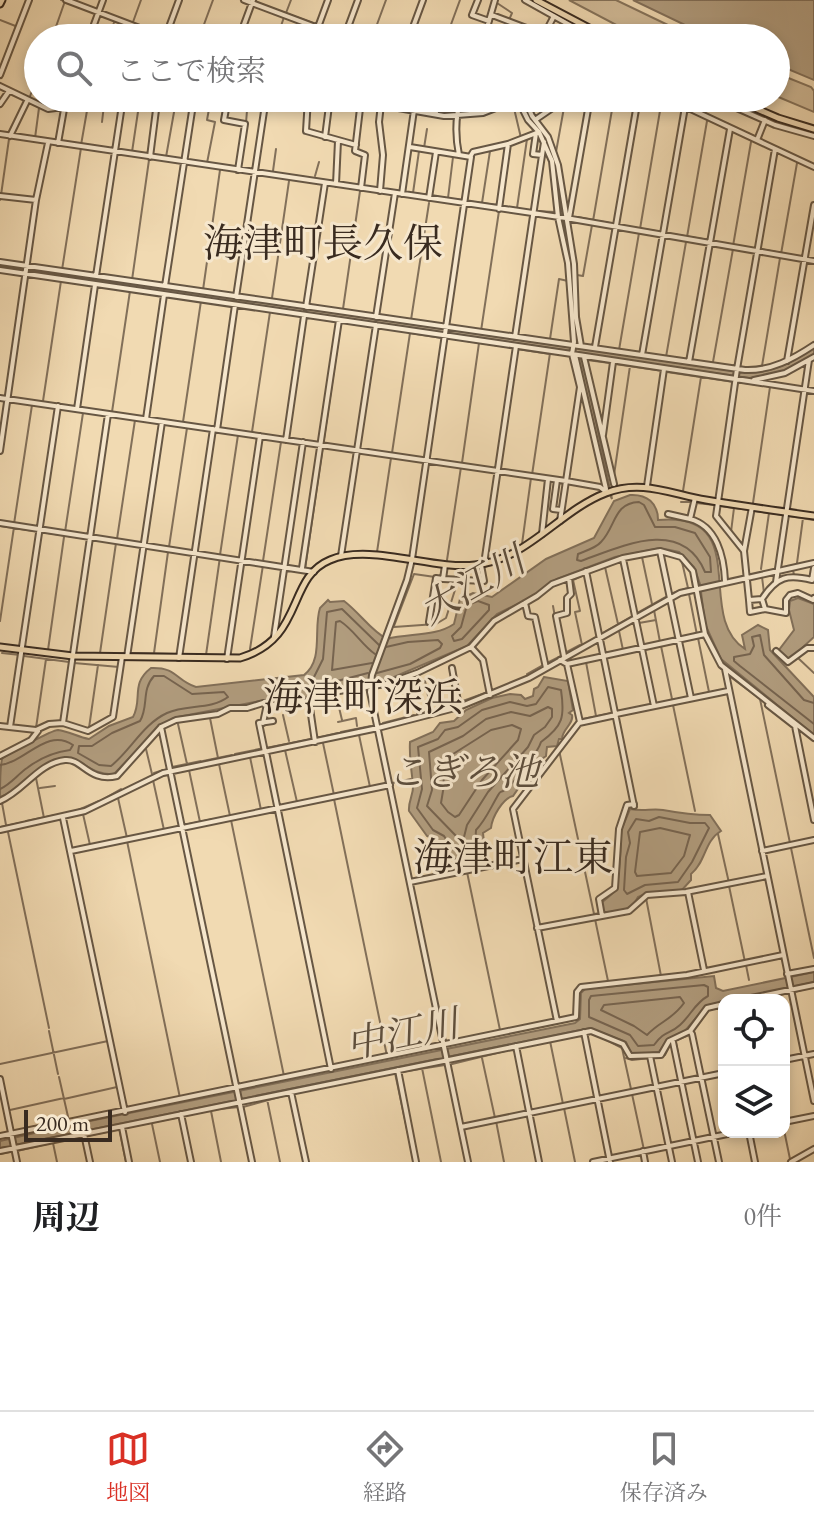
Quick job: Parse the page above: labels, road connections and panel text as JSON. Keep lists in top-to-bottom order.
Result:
{
  "districts": ["海津町長久保", "海津町深浜", "海津町江東"],
  "water": ["大江川", "こぎろ池", "中江川"],
  "scale_bar": "200 m",
  "page": {
    "search": "ここで検索",
    "scale": "200 m",
    "heading": ["周辺", "0件"],
    "nav": ["地図", "経路", "保存済み"]
  }
}
